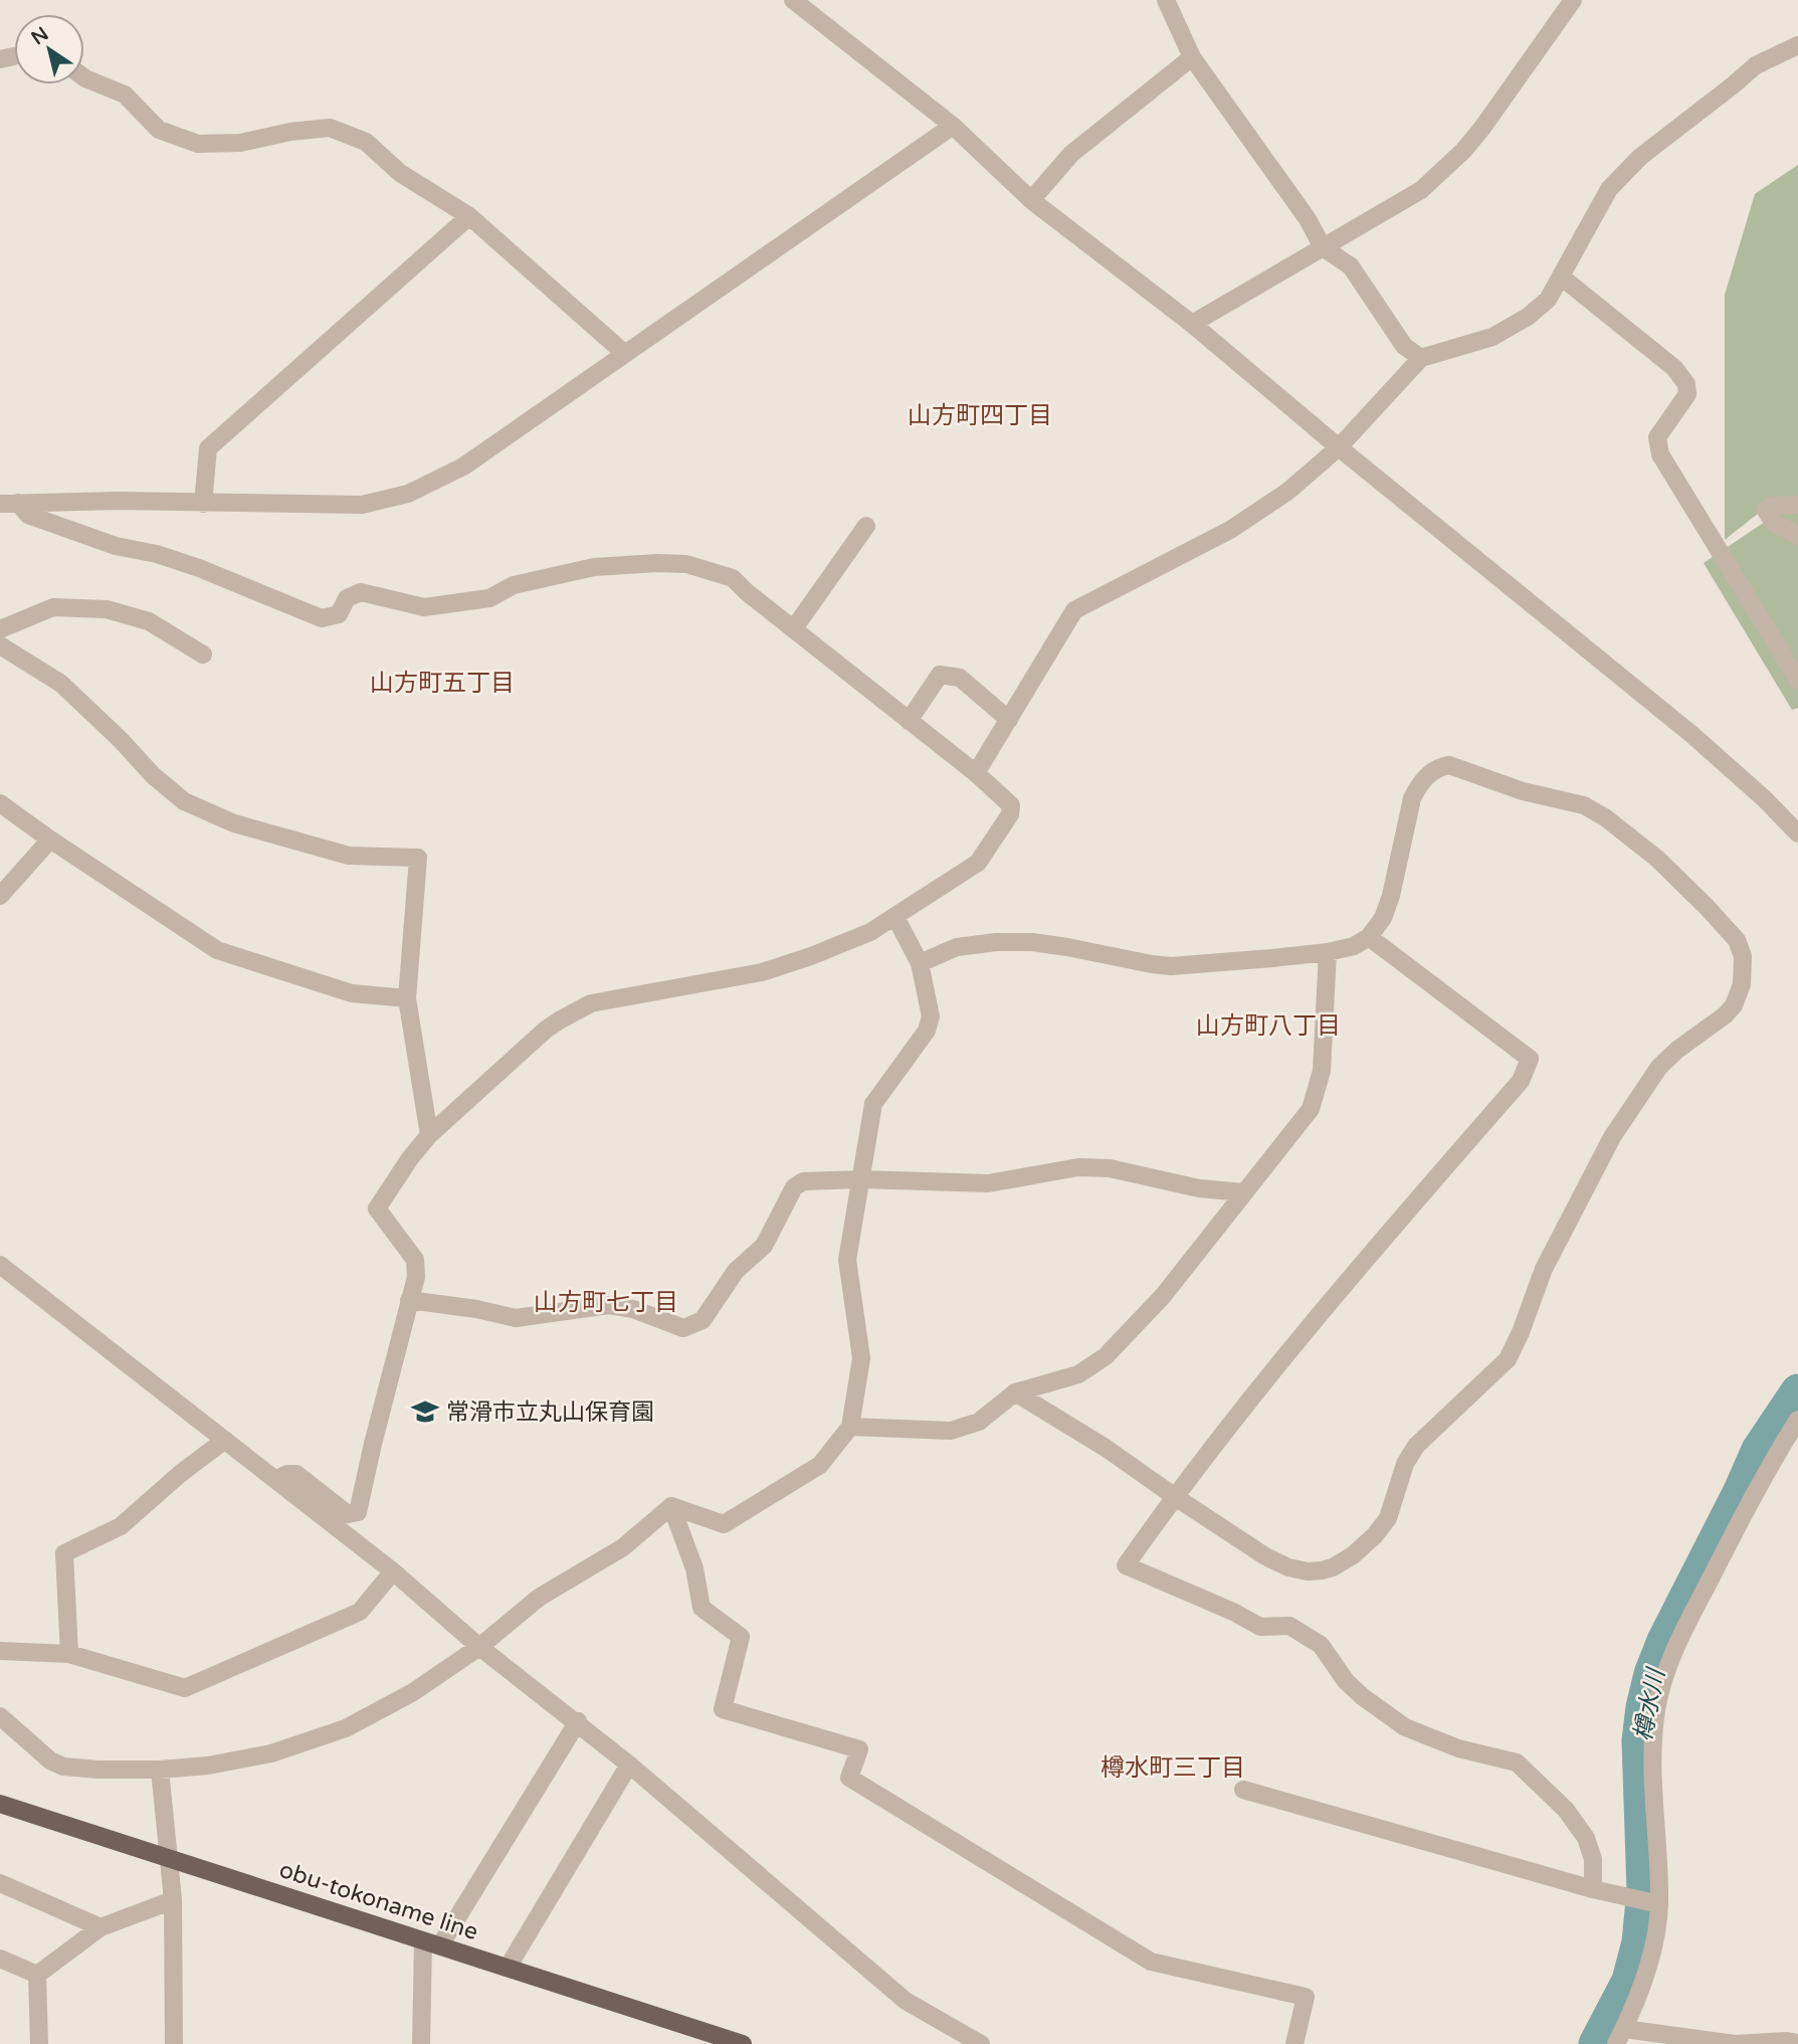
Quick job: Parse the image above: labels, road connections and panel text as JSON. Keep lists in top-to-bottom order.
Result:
{
  "streets": {
    "main road": ["obu-tokoname line"]
  },
  "districts": [
    "山方町四丁目",
    "山方町五丁目",
    "山方町八丁目",
    "山方町七丁目",
    "樽水町三丁目"
  ],
  "water": ["樽水川"],
  "places": {
    "school or university": ["常滑市立丸山保育園"]
  },
  "north": "top left"
}
